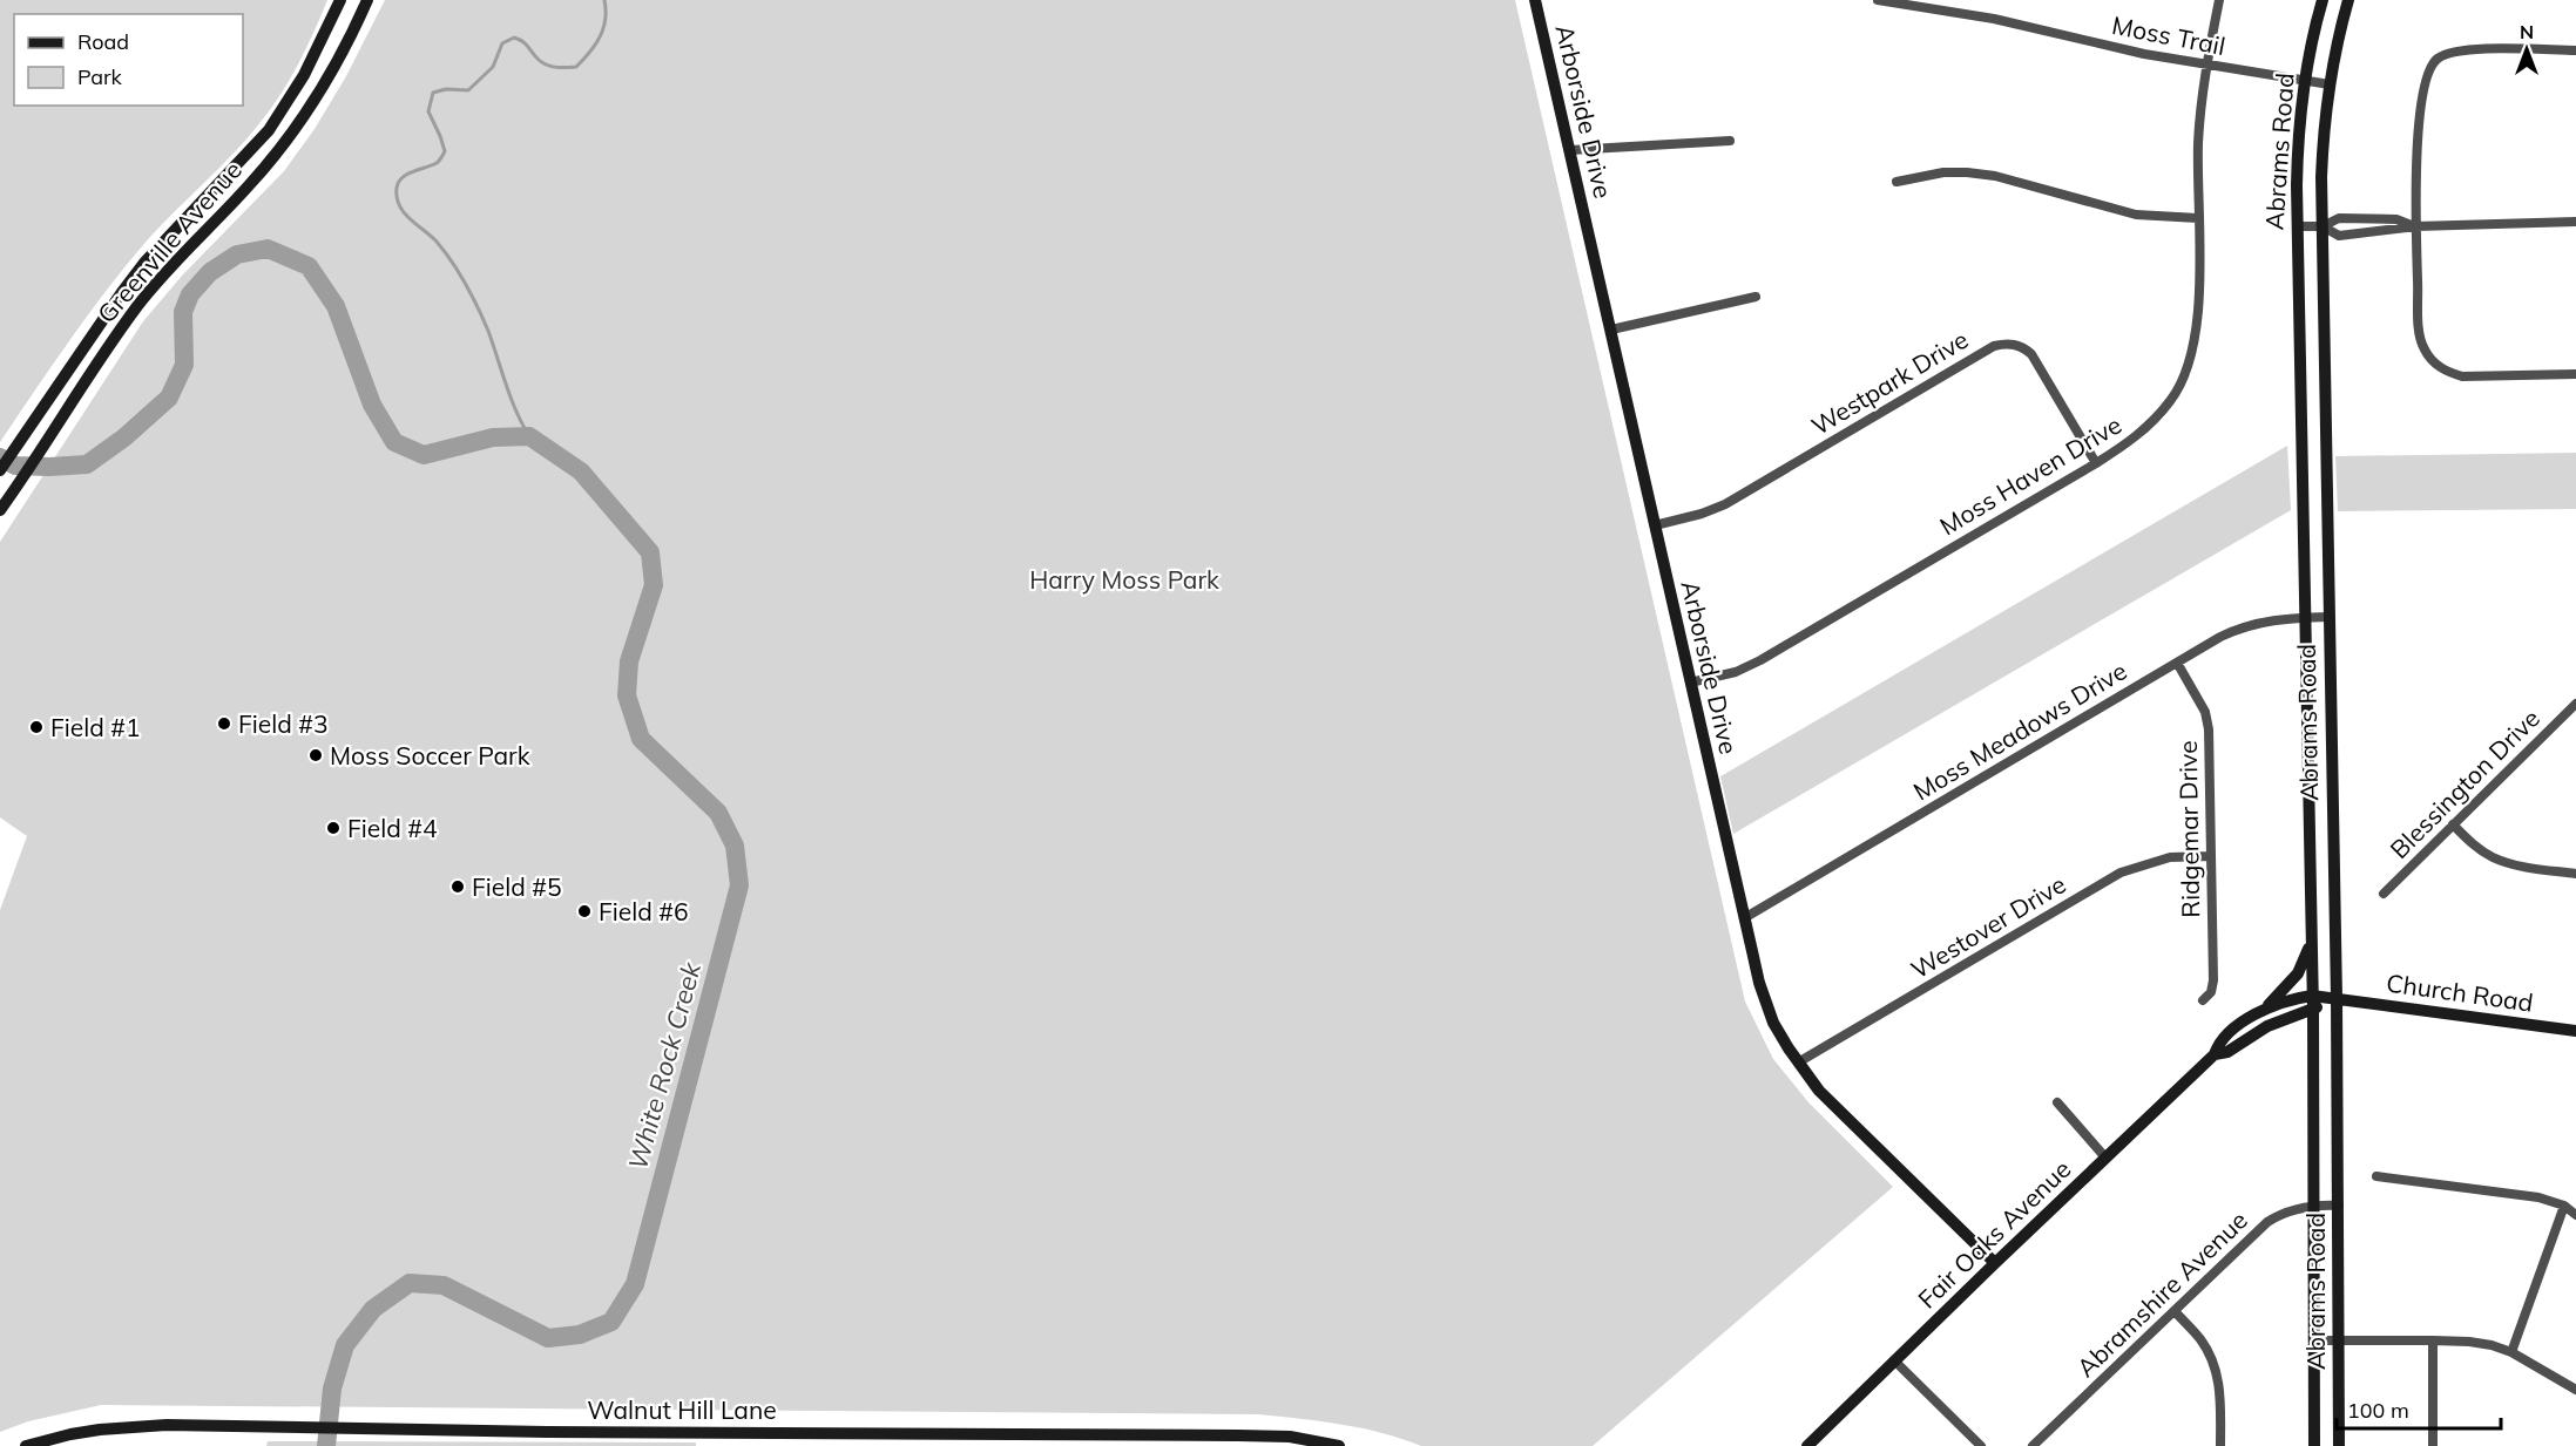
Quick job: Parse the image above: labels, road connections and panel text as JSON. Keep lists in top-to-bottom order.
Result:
{
  "streets": {
    "main road": [
      "Arborside Drive",
      "Abrams Road",
      "Greenville Avenue",
      "Church Road",
      "Fair Oaks Avenue",
      "Walnut Hill Lane"
    ],
    "street": [
      "Moss Trail",
      "Westpark Drive",
      "Moss Haven Drive",
      "Moss Meadows Drive",
      "Blessington Drive",
      "Ridgemar Drive",
      "Westover Drive",
      "Abramshire Avenue"
    ]
  },
  "crossings": [
    ["Moss Trail", "Abrams Road"],
    ["Moss Trail", "Moss Haven Drive"],
    ["Arborside Drive", "Westpark Drive"],
    ["Arborside Drive", "Moss Haven Drive"],
    ["Arborside Drive", "Moss Meadows Drive"],
    ["Arborside Drive", "Westover Drive"],
    ["Arborside Drive", "Fair Oaks Avenue"],
    ["Abrams Road", "Moss Meadows Drive"],
    ["Abrams Road", "Church Road"],
    ["Abrams Road", "Fair Oaks Avenue"],
    ["Abrams Road", "Abramshire Avenue"],
    ["Westpark Drive", "Moss Haven Drive"],
    ["Moss Meadows Drive", "Ridgemar Drive"],
    ["Ridgemar Drive", "Westover Drive"],
    ["Church Road", "Fair Oaks Avenue"]
  ],
  "water": ["White Rock Creek"],
  "parks": ["Harry Moss Park"],
  "places": [
    "Field #3",
    "Field #1",
    "Moss Soccer Park",
    "Field #4",
    "Field #5",
    "Field #6"
  ],
  "legend": ["Road", "Park"],
  "scale_bar": "100 m",
  "north": "top"
}
